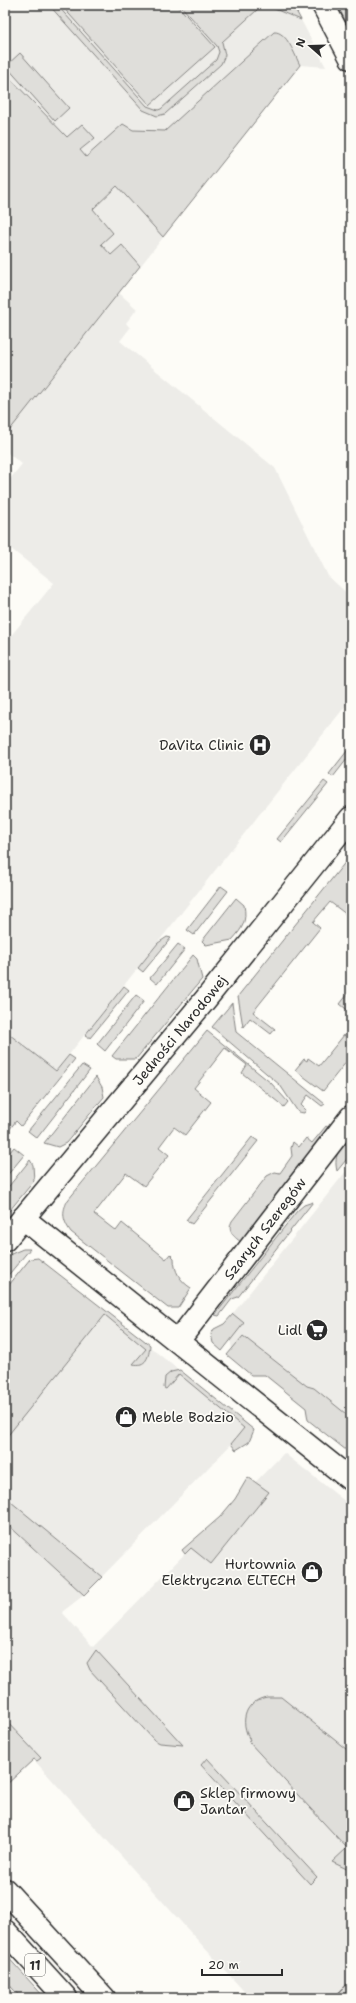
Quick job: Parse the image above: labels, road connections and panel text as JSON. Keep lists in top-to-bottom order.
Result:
{
  "streets": {
    "street": ["Jedności Narodowej", "Szarych Szeregów", "11"]
  },
  "places": {
    "hospital": ["DaVita Clinic"],
    "supermarket": ["Lidl"],
    "shop": ["Meble Bodzio", "Hurtownia Elektryczna ELTECH", "Sklep firmowy Jantar"]
  },
  "scale_bar": "20 m",
  "north": "left"
}
